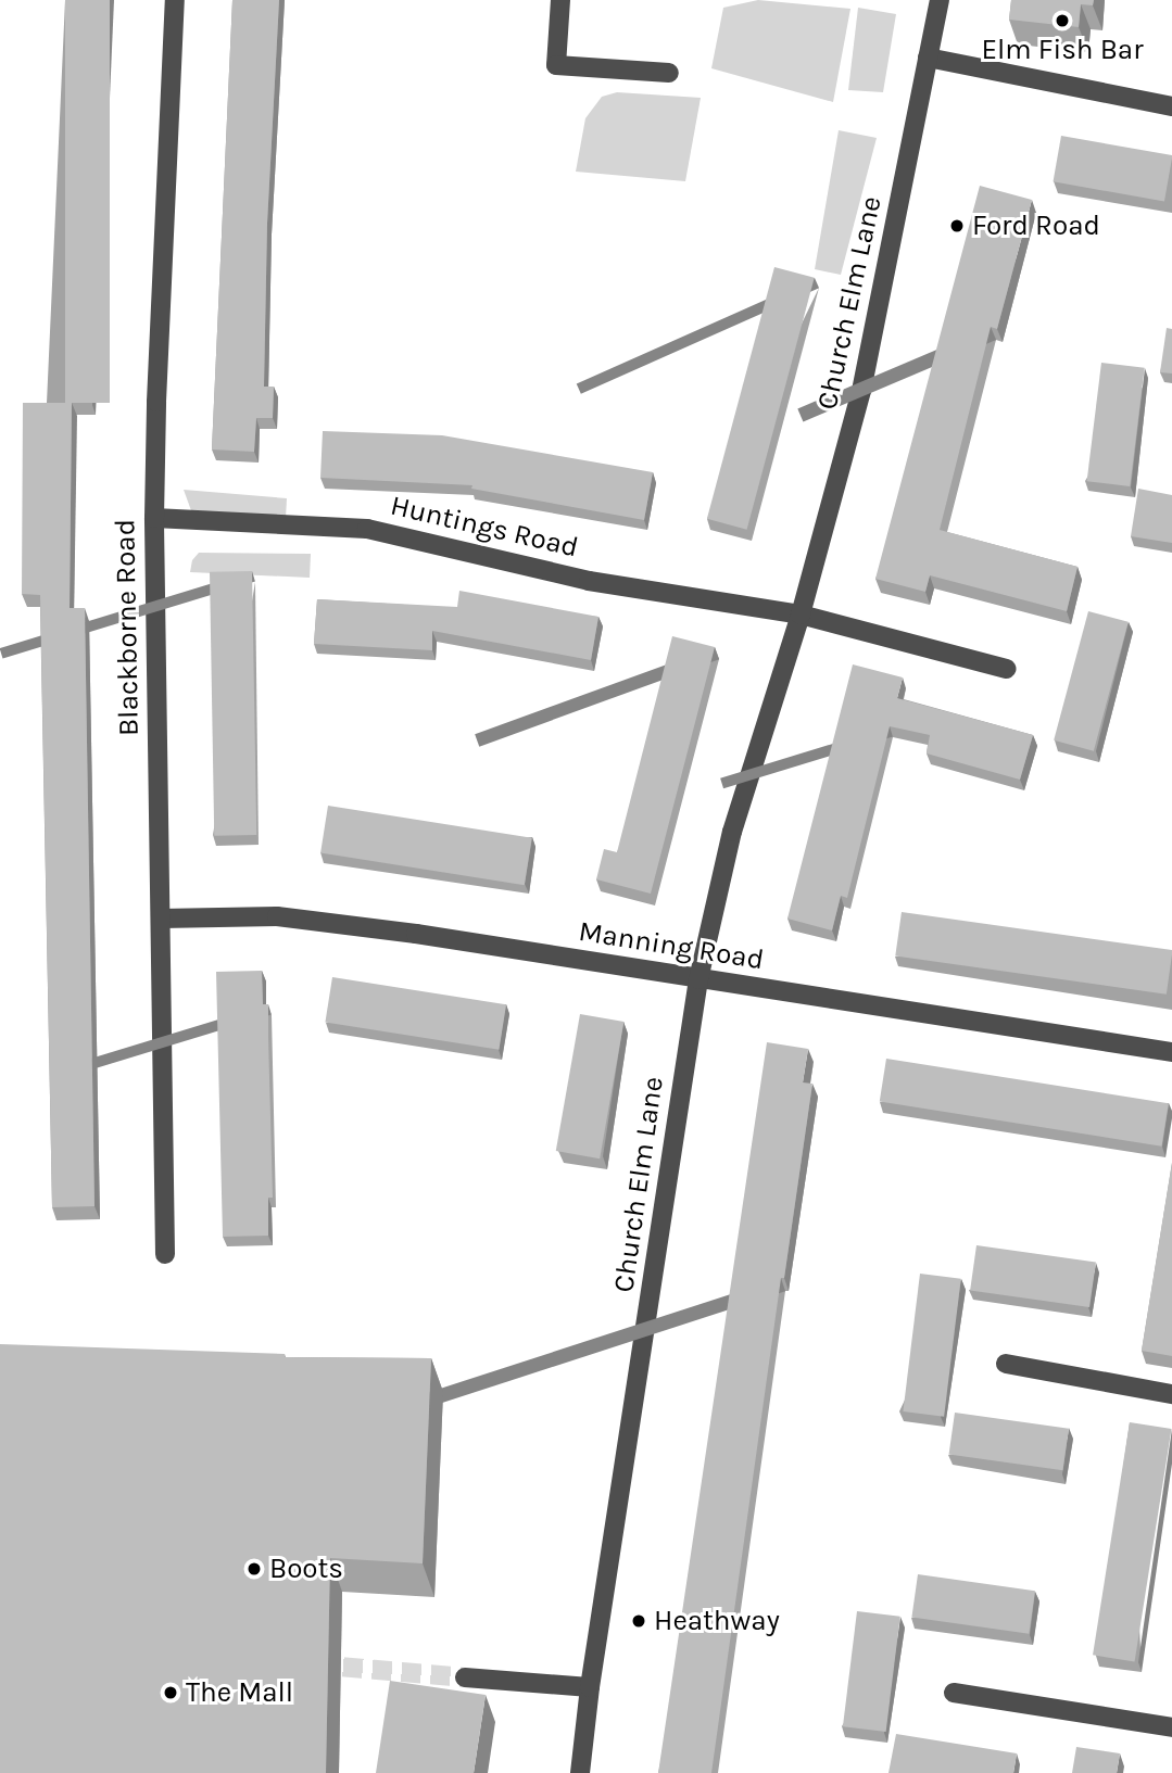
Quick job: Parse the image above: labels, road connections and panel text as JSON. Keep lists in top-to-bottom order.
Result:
{
  "streets": {
    "street": [
      "Church Elm Lane",
      "Huntings Road",
      "Blackborne Road",
      "Manning Road"
    ]
  },
  "crossings": [
    ["Church Elm Lane", "Huntings Road"],
    ["Church Elm Lane", "Manning Road"],
    ["Huntings Road", "Blackborne Road"],
    ["Blackborne Road", "Manning Road"]
  ],
  "places": [
    "Elm Fish Bar",
    "Ford Road",
    "Boots",
    "Heathway",
    "The Mall"
  ]
}
